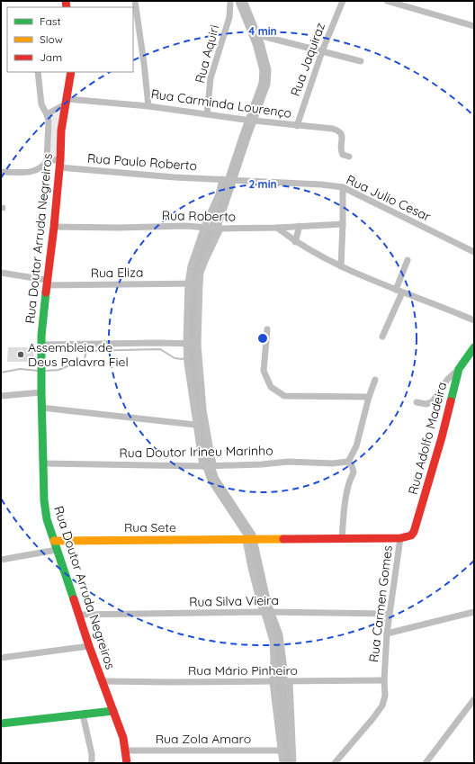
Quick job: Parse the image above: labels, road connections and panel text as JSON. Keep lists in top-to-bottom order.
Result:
{
  "streets": {
    "street": [
      "Rua Aquiri",
      "Rua Jaquiraz",
      "Rua Carminda Lourenço",
      "Rua Paulo Roberto",
      "Rua Julio Cesar",
      "Rua Roberto",
      "Rua Doutor Arruda Negreiros",
      "Rua Eliza",
      "Rua Adolfo Madeira",
      "Rua Doutor Irineu Marinho",
      "Rua Sete",
      "Rua Silva Vieira",
      "Rua Carmen Gomes",
      "Rua Mário Pinheiro",
      "Rua Zola Amaro"
    ]
  },
  "crossings": [
    ["Rua Aquiri", "Rua Carminda Lourenço"],
    ["Rua Jaquiraz", "Rua Carminda Lourenço"],
    ["Rua Carminda Lourenço", "Rua Doutor Arruda Negreiros"],
    ["Rua Paulo Roberto", "Rua Julio Cesar"],
    ["Rua Paulo Roberto", "Rua Doutor Arruda Negreiros"],
    ["Rua Roberto", "Rua Doutor Arruda Negreiros"],
    ["Rua Doutor Arruda Negreiros", "Rua Eliza"],
    ["Rua Doutor Arruda Negreiros", "Rua Doutor Irineu Marinho"],
    ["Rua Doutor Arruda Negreiros", "Rua Sete"],
    ["Rua Doutor Arruda Negreiros", "Rua Silva Vieira"],
    ["Rua Doutor Arruda Negreiros", "Rua Mário Pinheiro"],
    ["Rua Doutor Arruda Negreiros", "Rua Zola Amaro"],
    ["Rua Adolfo Madeira", "Rua Carmen Gomes"],
    ["Rua Silva Vieira", "Rua Carmen Gomes"],
    ["Rua Carmen Gomes", "Rua Mário Pinheiro"]
  ],
  "places": ["Assembleia de Deus Palavra Fiel"],
  "legend": ["Fast", "Slow", "Jam"],
  "rings": ["4 min", "2 min"]
}
